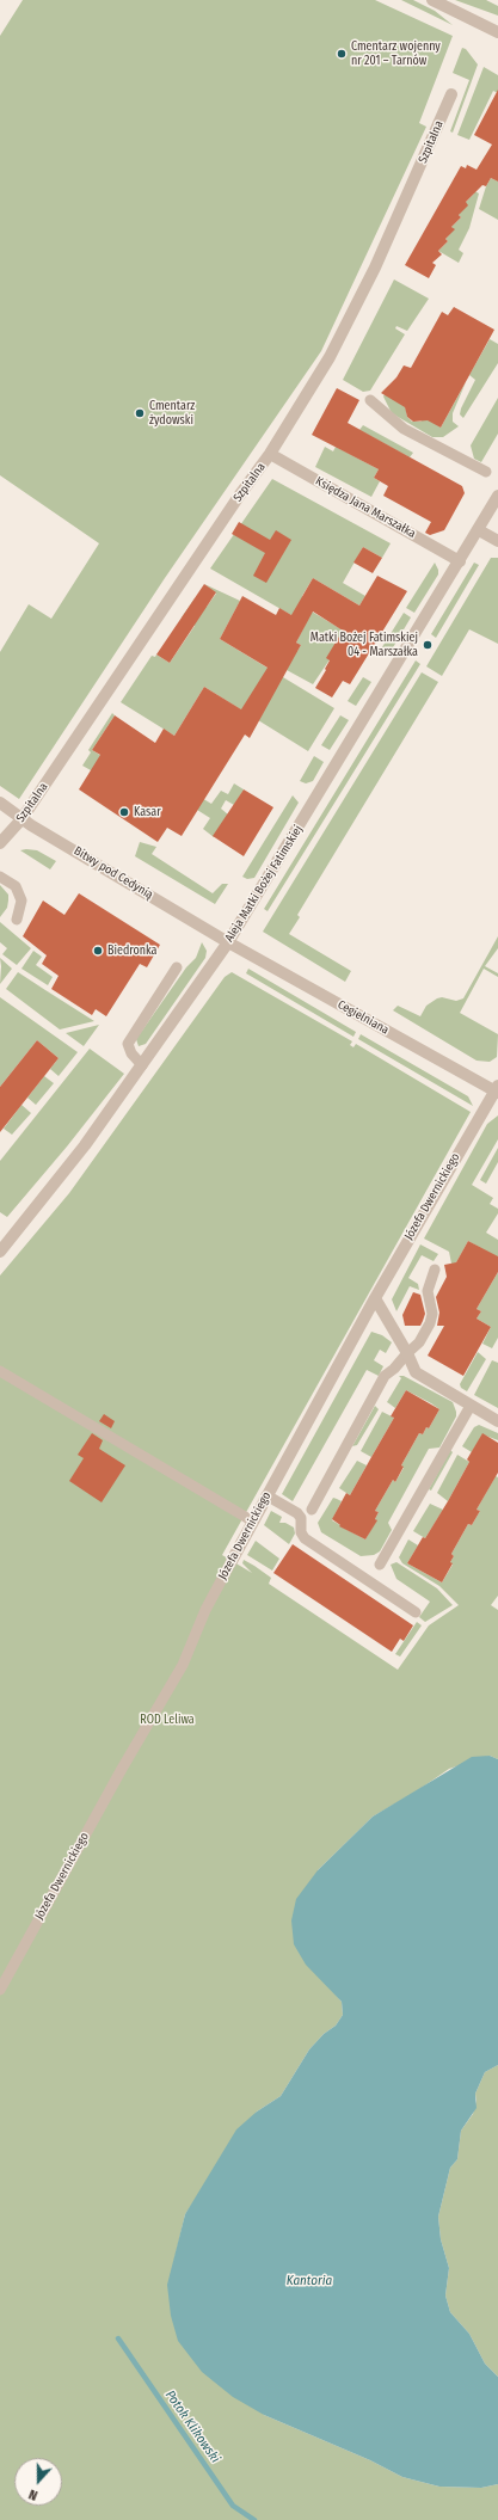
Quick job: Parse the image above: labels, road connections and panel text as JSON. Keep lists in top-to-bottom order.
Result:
{
  "streets": {
    "street": [
      "Szpitalna",
      "Księdza Jana Marszałka",
      "Bitwy pod Cedynią",
      "Aleja Matki Bożej Fatimskiej",
      "Cegielniana",
      "Józefa Dwernickiego"
    ]
  },
  "crossings": [
    ["Szpitalna", "Księdza Jana Marszałka"],
    ["Szpitalna", "Bitwy pod Cedynią"],
    ["Księdza Jana Marszałka", "Aleja Matki Bożej Fatimskiej"],
    ["Bitwy pod Cedynią", "Aleja Matki Bożej Fatimskiej"],
    ["Bitwy pod Cedynią", "Cegielniana"],
    ["Aleja Matki Bożej Fatimskiej", "Cegielniana"],
    ["Cegielniana", "Józefa Dwernickiego"]
  ],
  "water": ["Kantoria", "Potok Klikowski"],
  "parks": ["ROD Leliwa"],
  "places": [
    "Cmentarz wojenny nr 201 – Tarnów",
    "Cmentarz żydowski",
    "Matki Bożej Fatimskiej 04 - Marszałka",
    "Kasar",
    "Biedronka"
  ],
  "north": "bottom"
}
